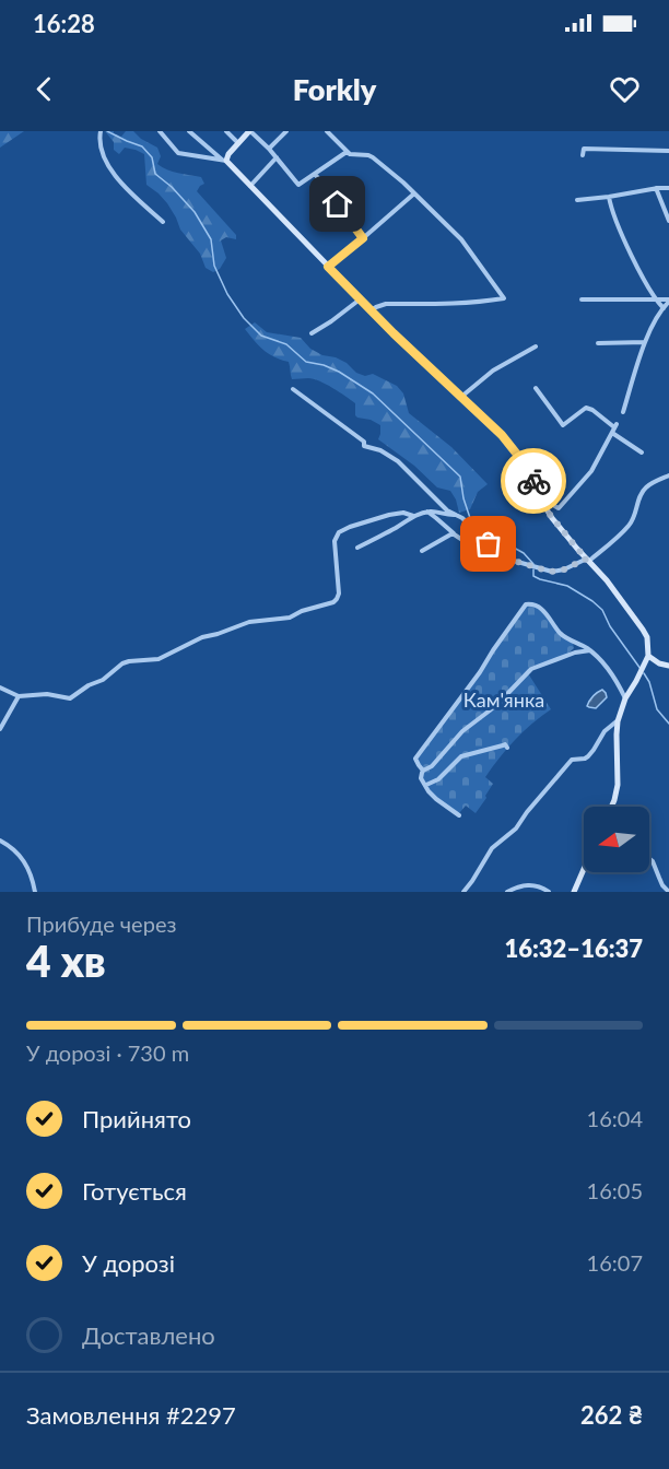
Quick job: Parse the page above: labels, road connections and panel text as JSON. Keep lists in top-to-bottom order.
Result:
{
  "parks": ["Кам'янка"],
  "north": "left",
  "page": {
    "status": "16:28",
    "header": "Forkly",
    "heading": ["4 хв", "Прибуде через", "16:32–16:37"],
    "panel": ["Замовлення #2297", "262 ₴"],
    "bar": "У дорозі · 730 m",
    "list": [
      ["Прийнято", "16:04"],
      ["Готується", "16:05"],
      ["У дорозі", "16:07"],
      "Доставлено"
    ]
  }
}
